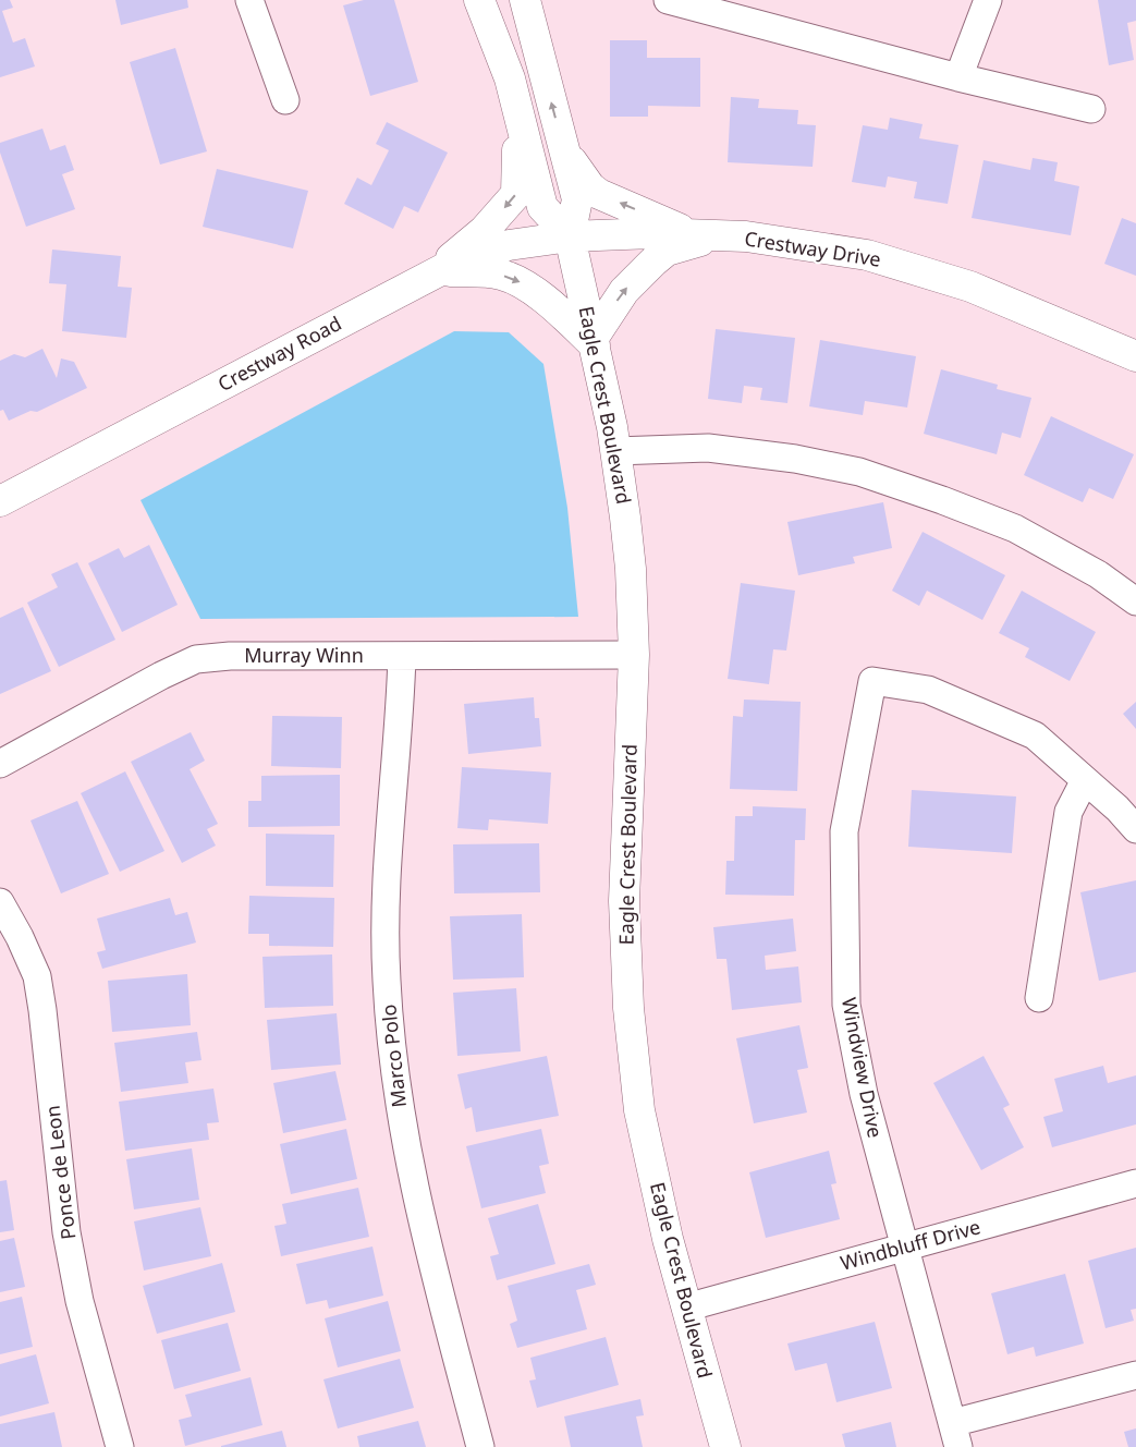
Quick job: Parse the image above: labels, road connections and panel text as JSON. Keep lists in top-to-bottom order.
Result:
{
  "streets": {
    "main road": ["Crestway Drive", "Crestway Road", "Eagle Crest Boulevard"],
    "street": [
      "Murray Winn",
      "Marco Polo",
      "Windview Drive",
      "Ponce de Leon",
      "Windbluff Drive"
    ]
  },
  "crossings": [
    ["Crestway Drive", "Crestway Road"],
    ["Crestway Drive", "Eagle Crest Boulevard"],
    ["Crestway Road", "Eagle Crest Boulevard"],
    ["Eagle Crest Boulevard", "Murray Winn"],
    ["Eagle Crest Boulevard", "Windbluff Drive"],
    ["Murray Winn", "Marco Polo"],
    ["Windview Drive", "Windbluff Drive"]
  ]
}
